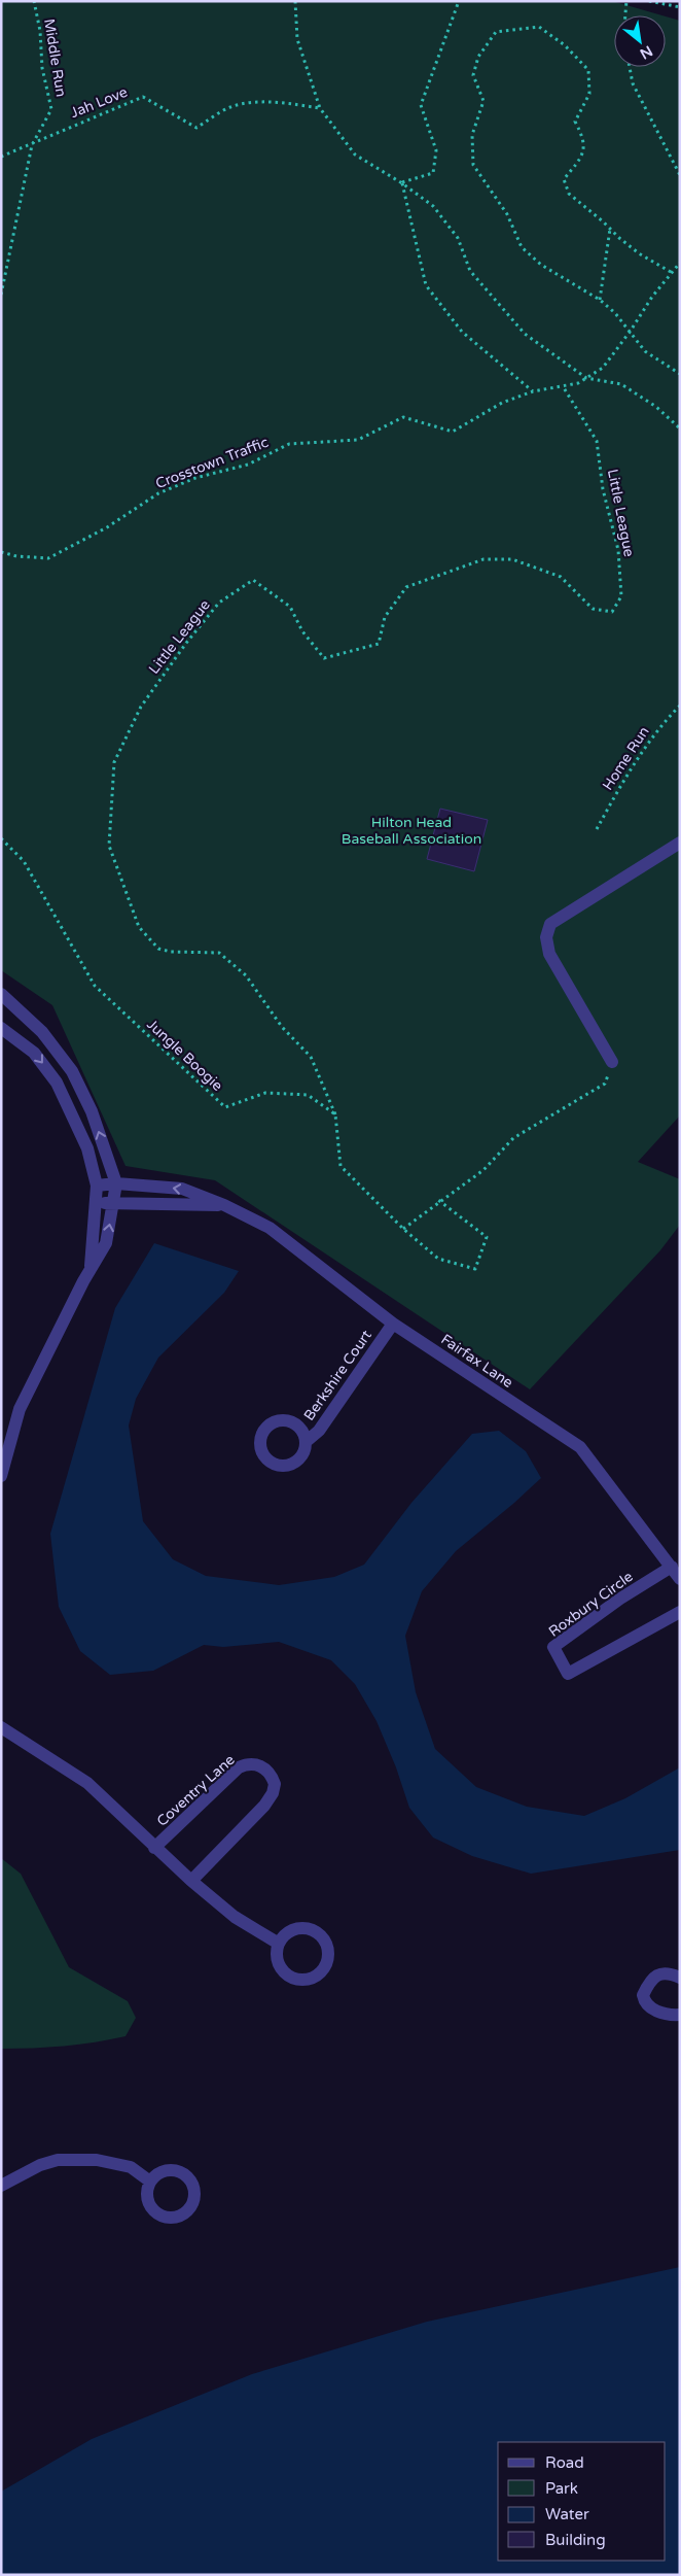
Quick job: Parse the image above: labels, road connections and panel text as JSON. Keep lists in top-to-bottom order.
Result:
{
  "streets": {
    "street": [
      "Fairfax Lane",
      "Berkshire Court",
      "Roxbury Circle",
      "Coventry Lane"
    ],
    "path": [
      "Middle Run",
      "Jah Love",
      "Crosstown Traffic",
      "Little League",
      "Home Run",
      "Jungle Boogie"
    ]
  },
  "crossings": [
    ["Middle Run", "Jah Love"],
    ["Crosstown Traffic", "Little League"],
    ["Little League", "Jungle Boogie"],
    ["Fairfax Lane", "Berkshire Court"],
    ["Fairfax Lane", "Roxbury Circle"]
  ],
  "parks": ["Hilton Head Baseball Association"],
  "legend": [
    "Road",
    "Park",
    "Water",
    "Building"
  ],
  "north": "bottom right"
}
